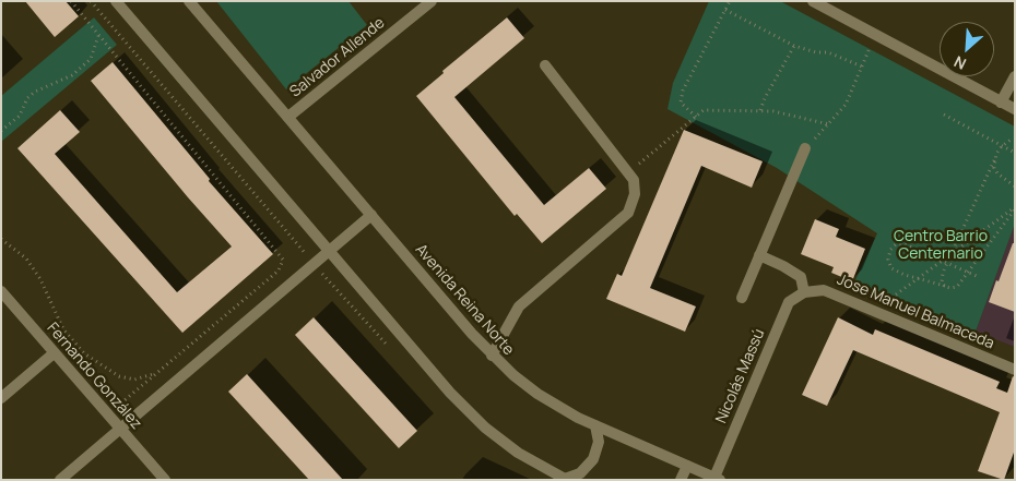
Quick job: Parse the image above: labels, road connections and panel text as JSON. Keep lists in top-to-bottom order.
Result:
{
  "streets": {
    "street": [
      "Salvador Allende",
      "Avenida Reina Norte",
      "Jose Manuel Balmaceda",
      "Fernando González",
      "Nicolás Massú"
    ]
  },
  "crossings": [
    ["Salvador Allende", "Avenida Reina Norte"],
    ["Avenida Reina Norte", "Nicolás Massú"],
    ["Jose Manuel Balmaceda", "Nicolás Massú"]
  ],
  "parks": ["Centro Barrio Centernario"],
  "north": "bottom left"
}
